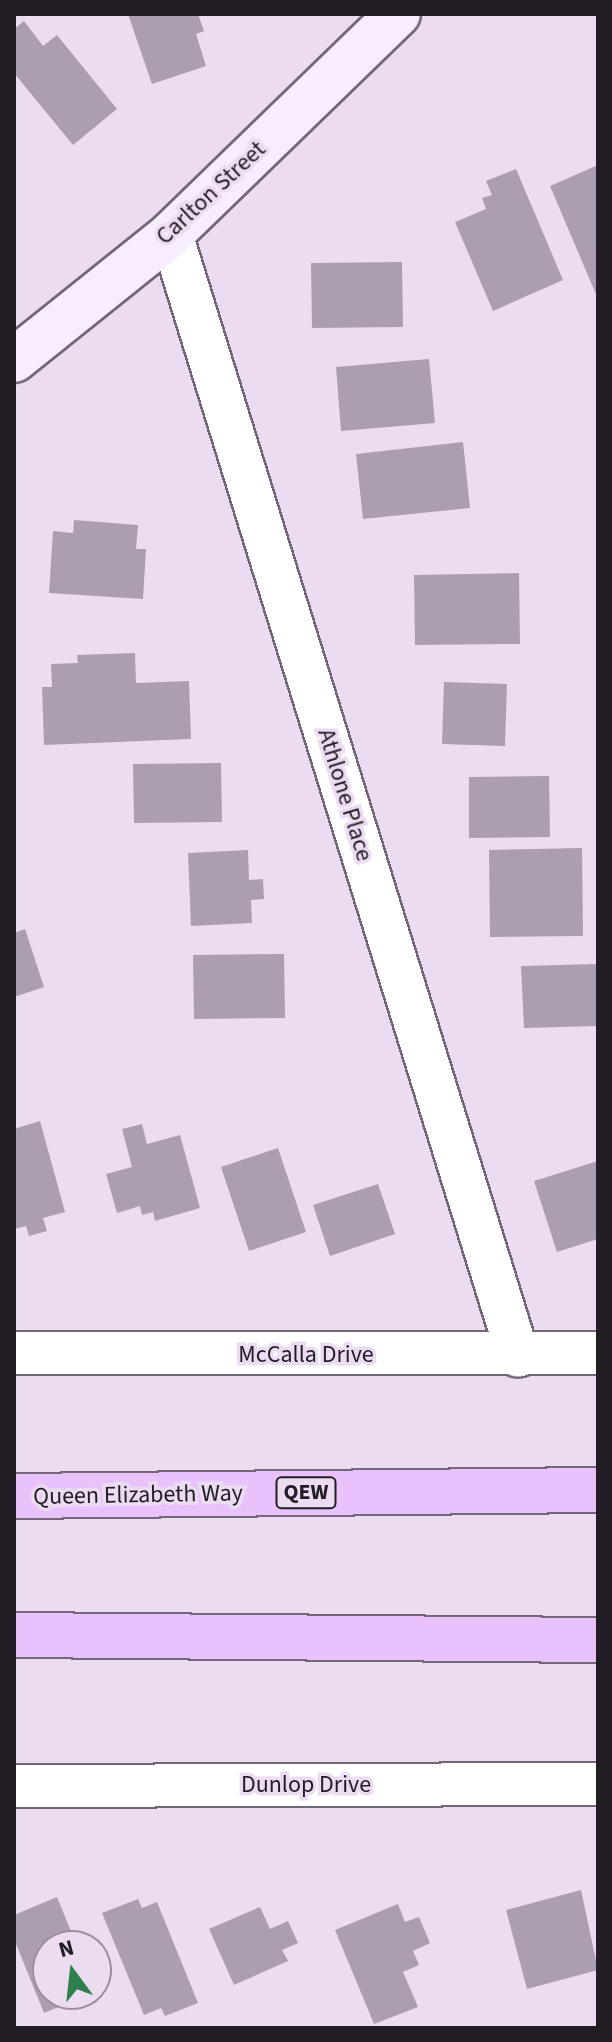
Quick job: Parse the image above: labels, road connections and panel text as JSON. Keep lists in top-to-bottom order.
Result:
{
  "streets": {
    "highway": ["QEW", "Queen Elizabeth Way"],
    "main road": ["Carlton Street"],
    "street": ["Athlone Place", "McCalla Drive", "Dunlop Drive"]
  },
  "crossings": [
    ["Carlton Street", "Athlone Place"],
    ["Athlone Place", "McCalla Drive"]
  ],
  "north": "top"
}
